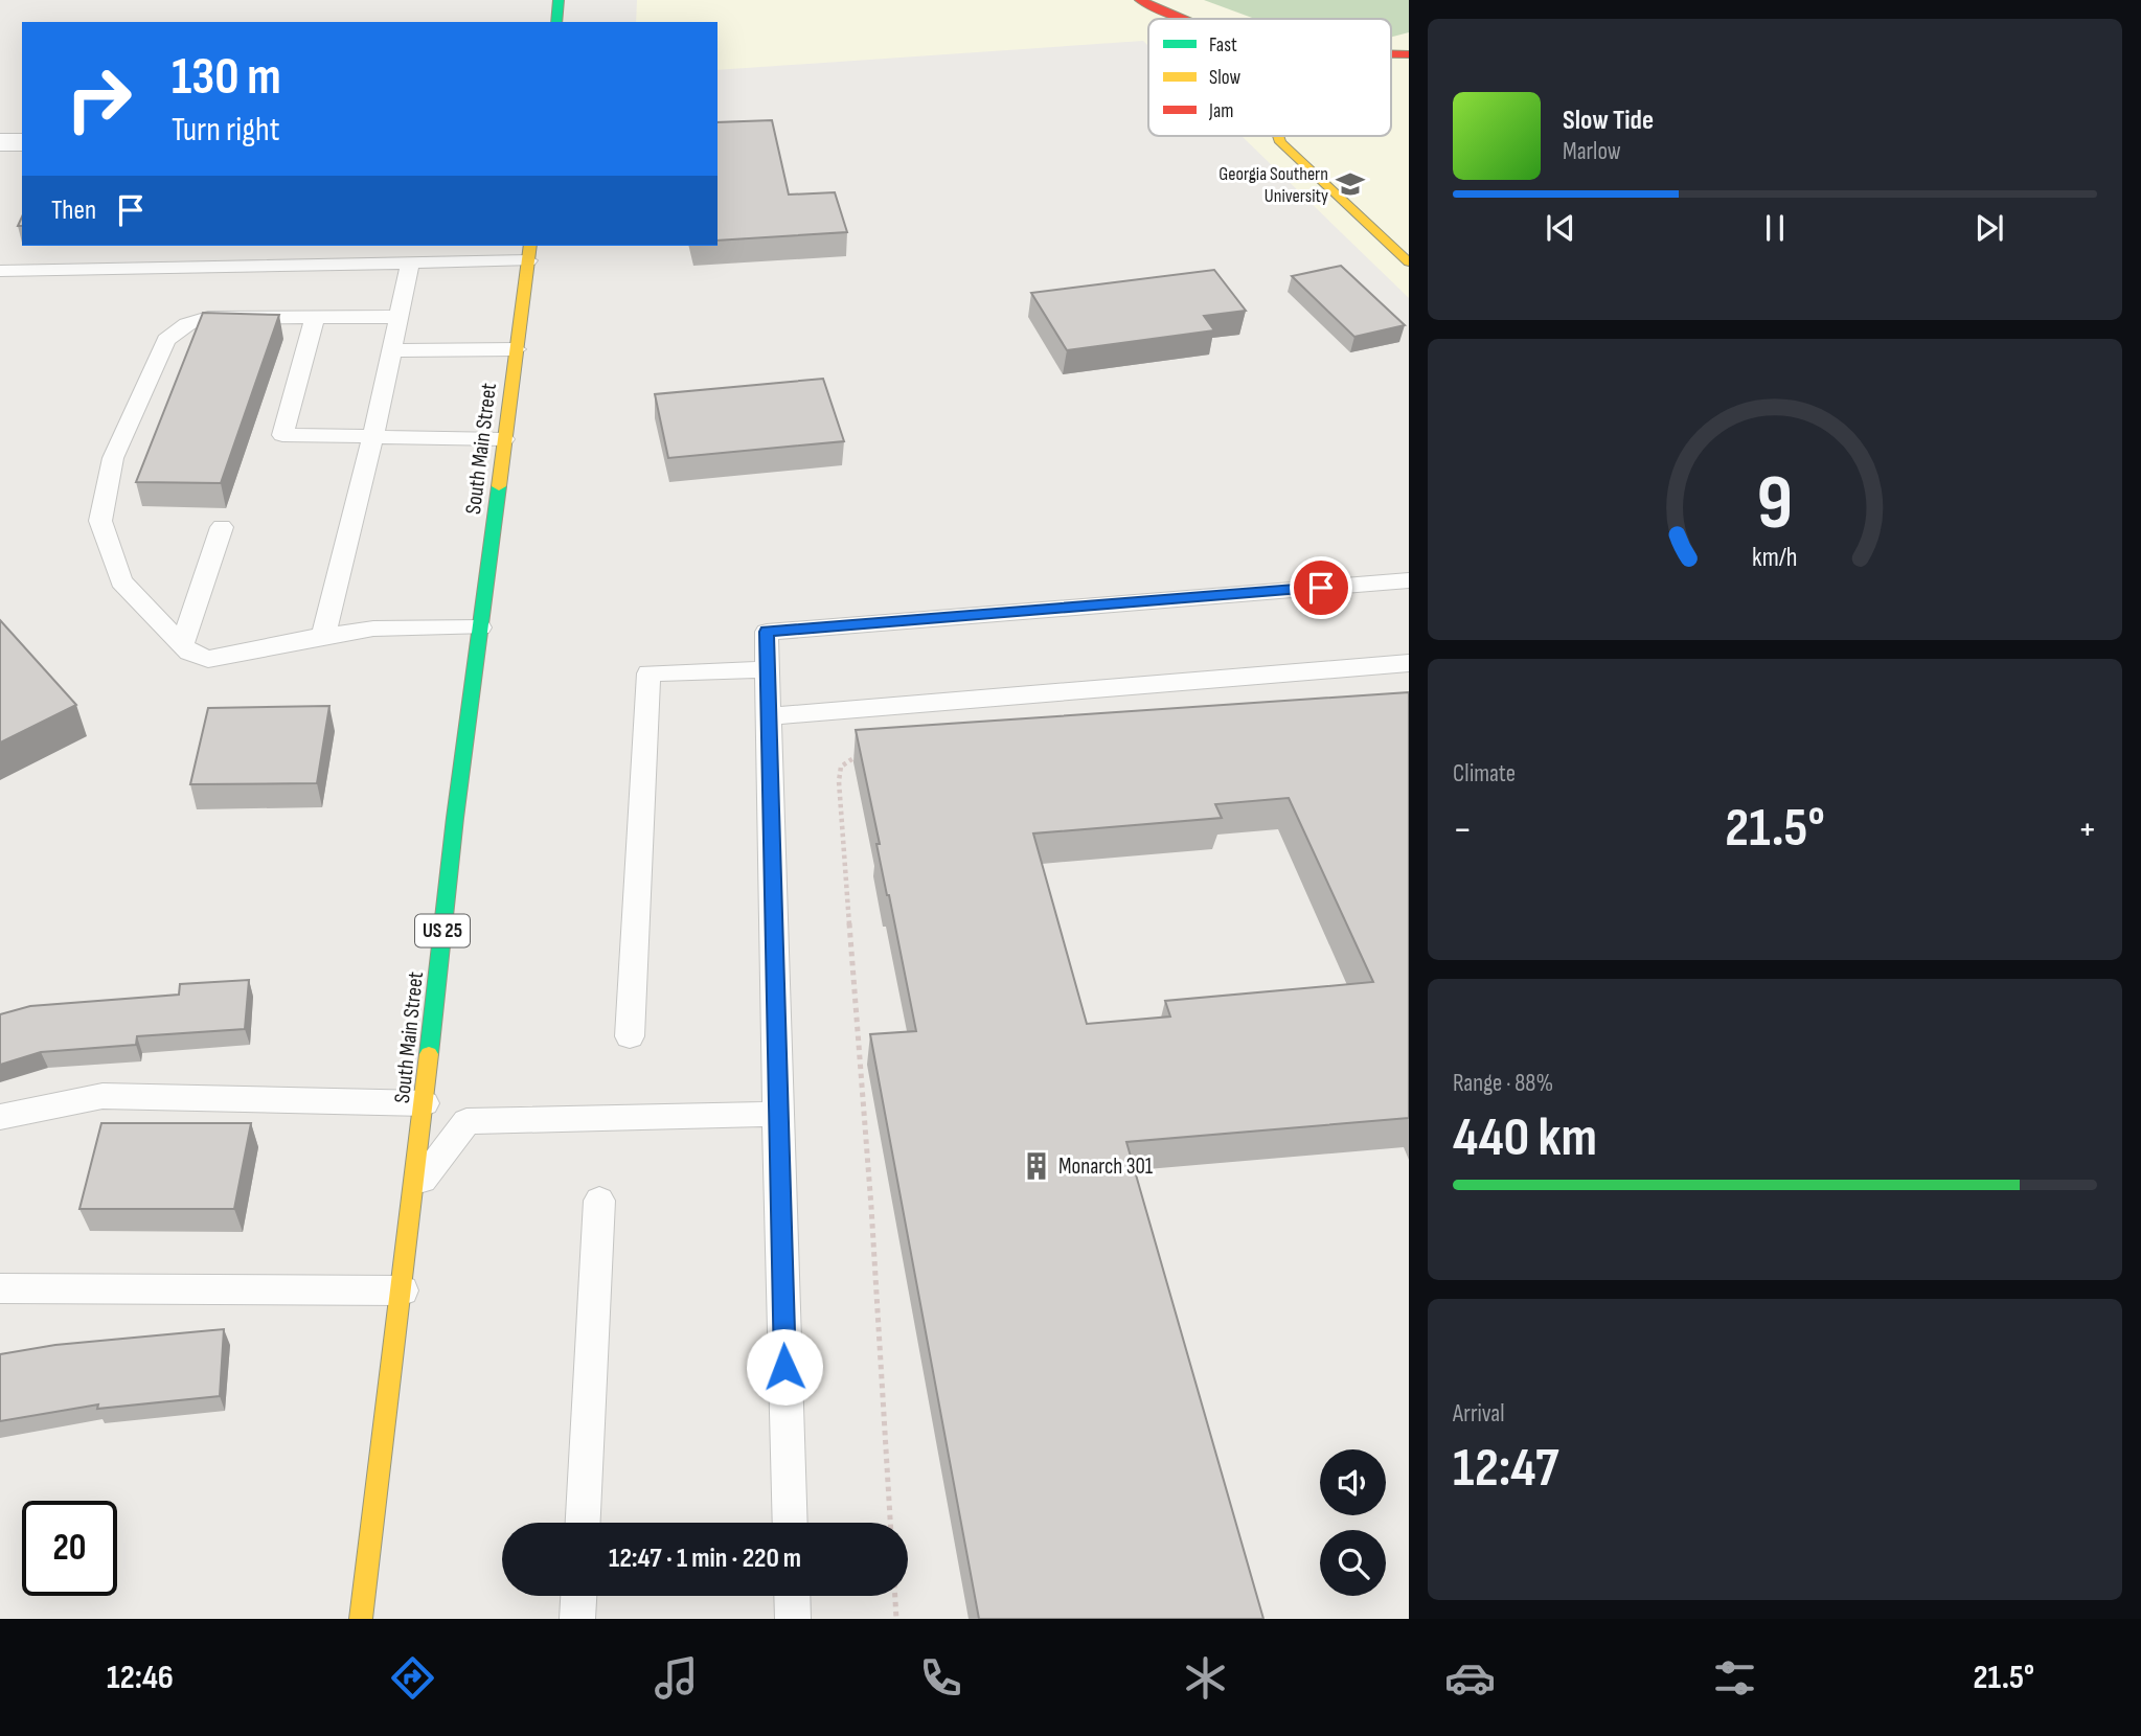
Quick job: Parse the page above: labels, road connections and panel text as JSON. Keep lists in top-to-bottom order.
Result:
{
  "streets": {
    "main road": ["South Main Street", "US 25"]
  },
  "places": {
    "school or university": ["Georgia Southern University"],
    "building": ["Monarch 301"]
  },
  "legend": ["Fast", "Slow", "Jam"],
  "page": {
    "turn": ["130 m", "Turn right"],
    "song": ["Slow Tide", "Marlow"],
    "then": "Then",
    "tile": [
      "Climate",
      ["Range · 88%", "440 km"],
      ["Arrival", "12:47"]
    ],
    "heat": ["−", "21.5°", "+"],
    "limit": "20",
    "trip": "12:47 · 1 min · 220 m",
    "tabs": ["12:46", "21.5°"],
    "gauge": ["9", "km/h"]
  }
}
